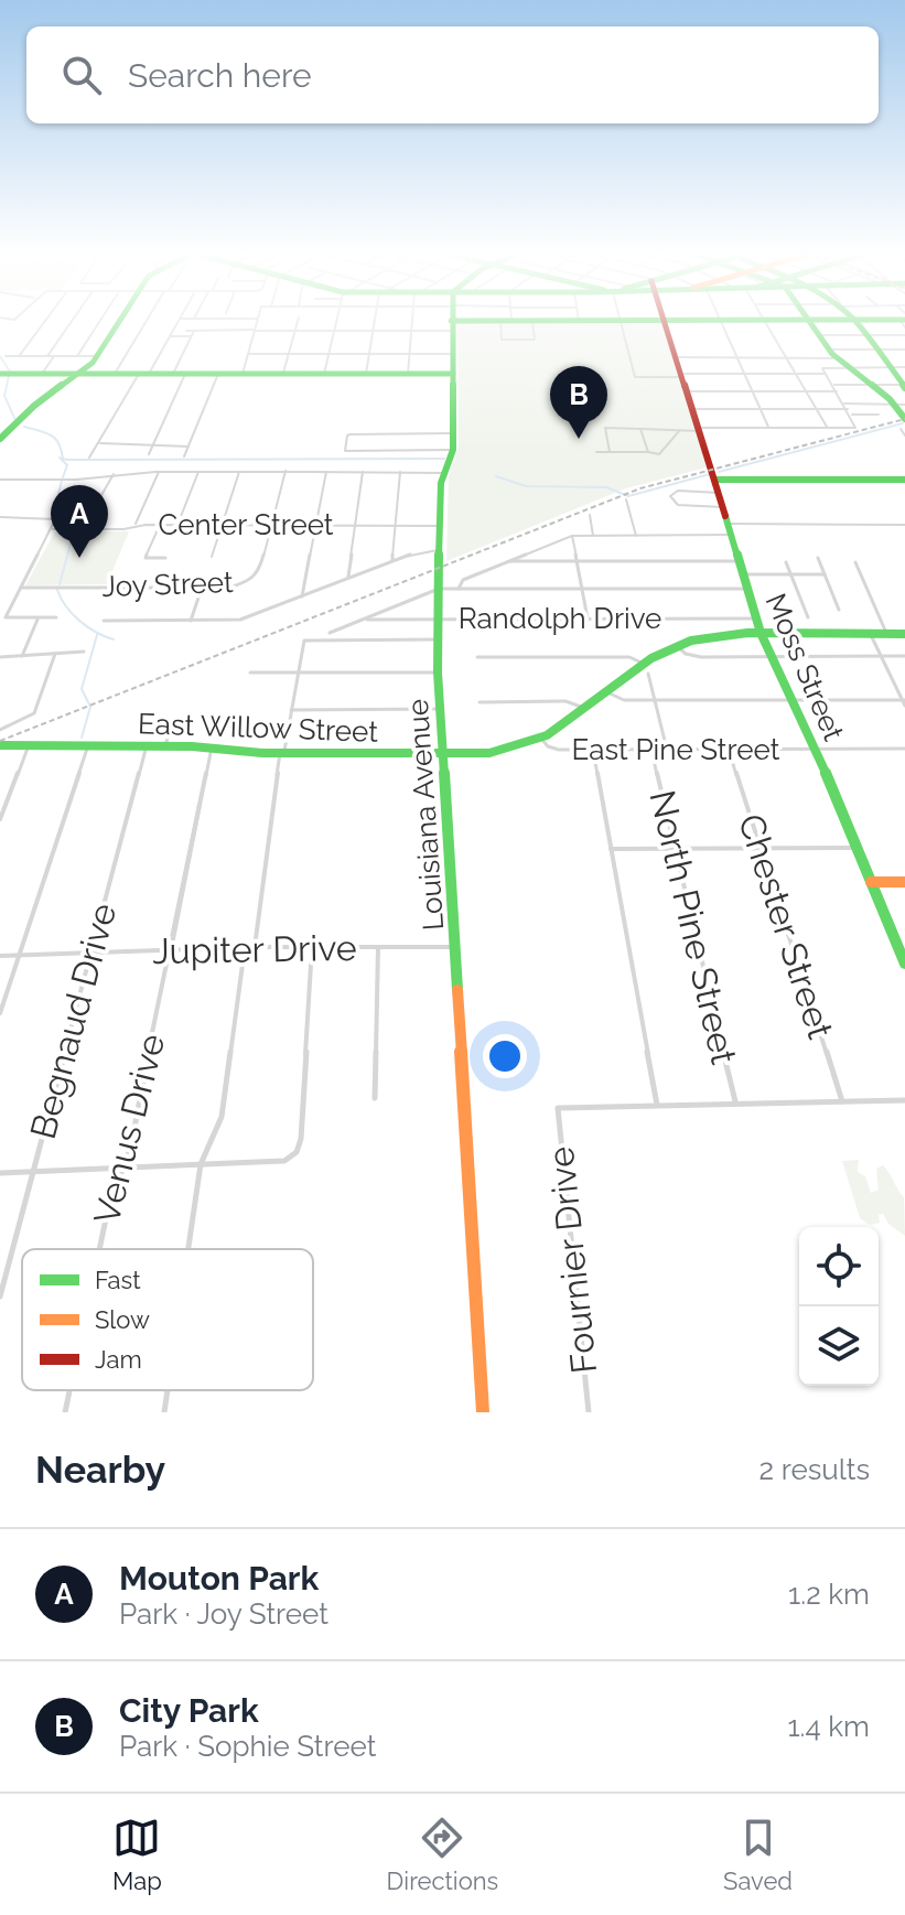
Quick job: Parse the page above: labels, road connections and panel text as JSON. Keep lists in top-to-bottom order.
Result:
{
  "streets": {
    "main road": ["Moss Street", "East Willow Street", "Louisiana Avenue"],
    "street": [
      "Center Street",
      "Joy Street",
      "Randolph Drive",
      "East Pine Street",
      "Chester Street",
      "North Pine Street",
      "Jupiter Drive",
      "Begnaud Drive",
      "Venus Drive",
      "Fournier Drive"
    ]
  },
  "crossings": [
    ["Center Street", "Joy Street"],
    ["Center Street", "Louisiana Avenue"],
    ["Randolph Drive", "Moss Street"],
    ["Randolph Drive", "Louisiana Avenue"],
    ["Moss Street", "East Willow Street"],
    ["Moss Street", "East Pine Street"],
    ["East Willow Street", "East Pine Street"],
    ["East Willow Street", "Louisiana Avenue"],
    ["East Willow Street", "Begnaud Drive"],
    ["East Willow Street", "Venus Drive"],
    ["East Pine Street", "Chester Street"],
    ["East Pine Street", "North Pine Street"],
    ["Louisiana Avenue", "Jupiter Drive"],
    ["Jupiter Drive", "Begnaud Drive"],
    ["Jupiter Drive", "Venus Drive"]
  ],
  "legend": ["Fast", "Slow", "Jam"],
  "page": {
    "search": "Search here",
    "pins": ["B", "A"],
    "heading": ["Nearby", "2 results"],
    "list": [
      {
        "mark": "A",
        "name": "Mouton Park",
        "note": "Park · Joy Street",
        "value": "1.2 km"
      },
      {
        "mark": "B",
        "name": "City Park",
        "note": "Park · Sophie Street",
        "value": "1.4 km"
      }
    ],
    "nav": ["Map", "Directions", "Saved"]
  }
}
